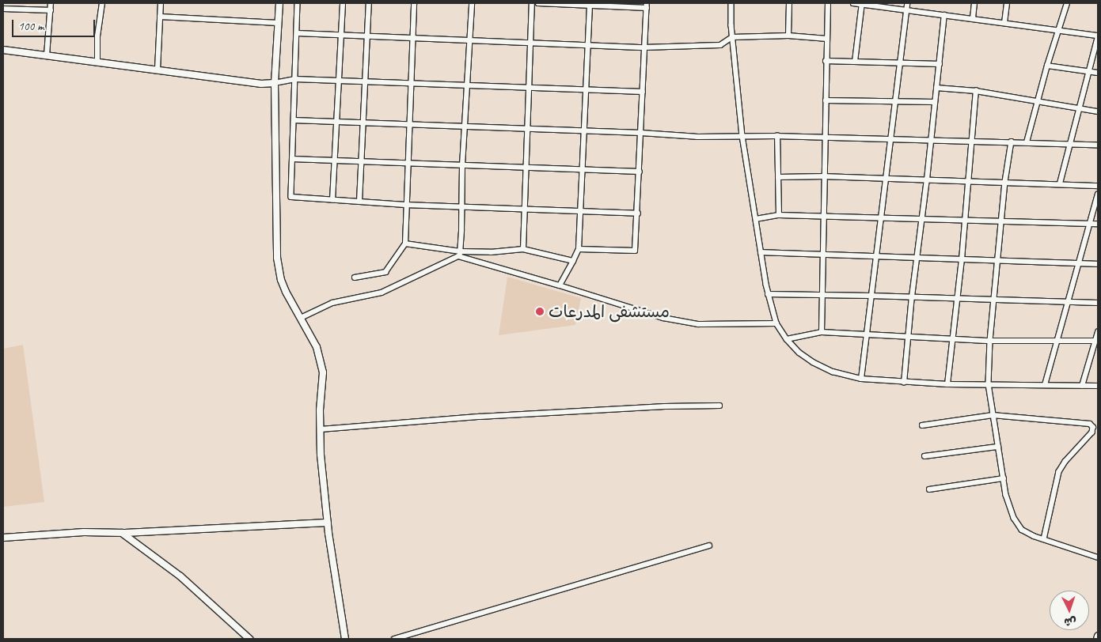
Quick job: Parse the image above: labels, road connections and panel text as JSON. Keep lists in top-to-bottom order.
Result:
{
  "places": ["مستشفى المدرعات"],
  "scale_bar": "100 m",
  "north": "bottom"
}
